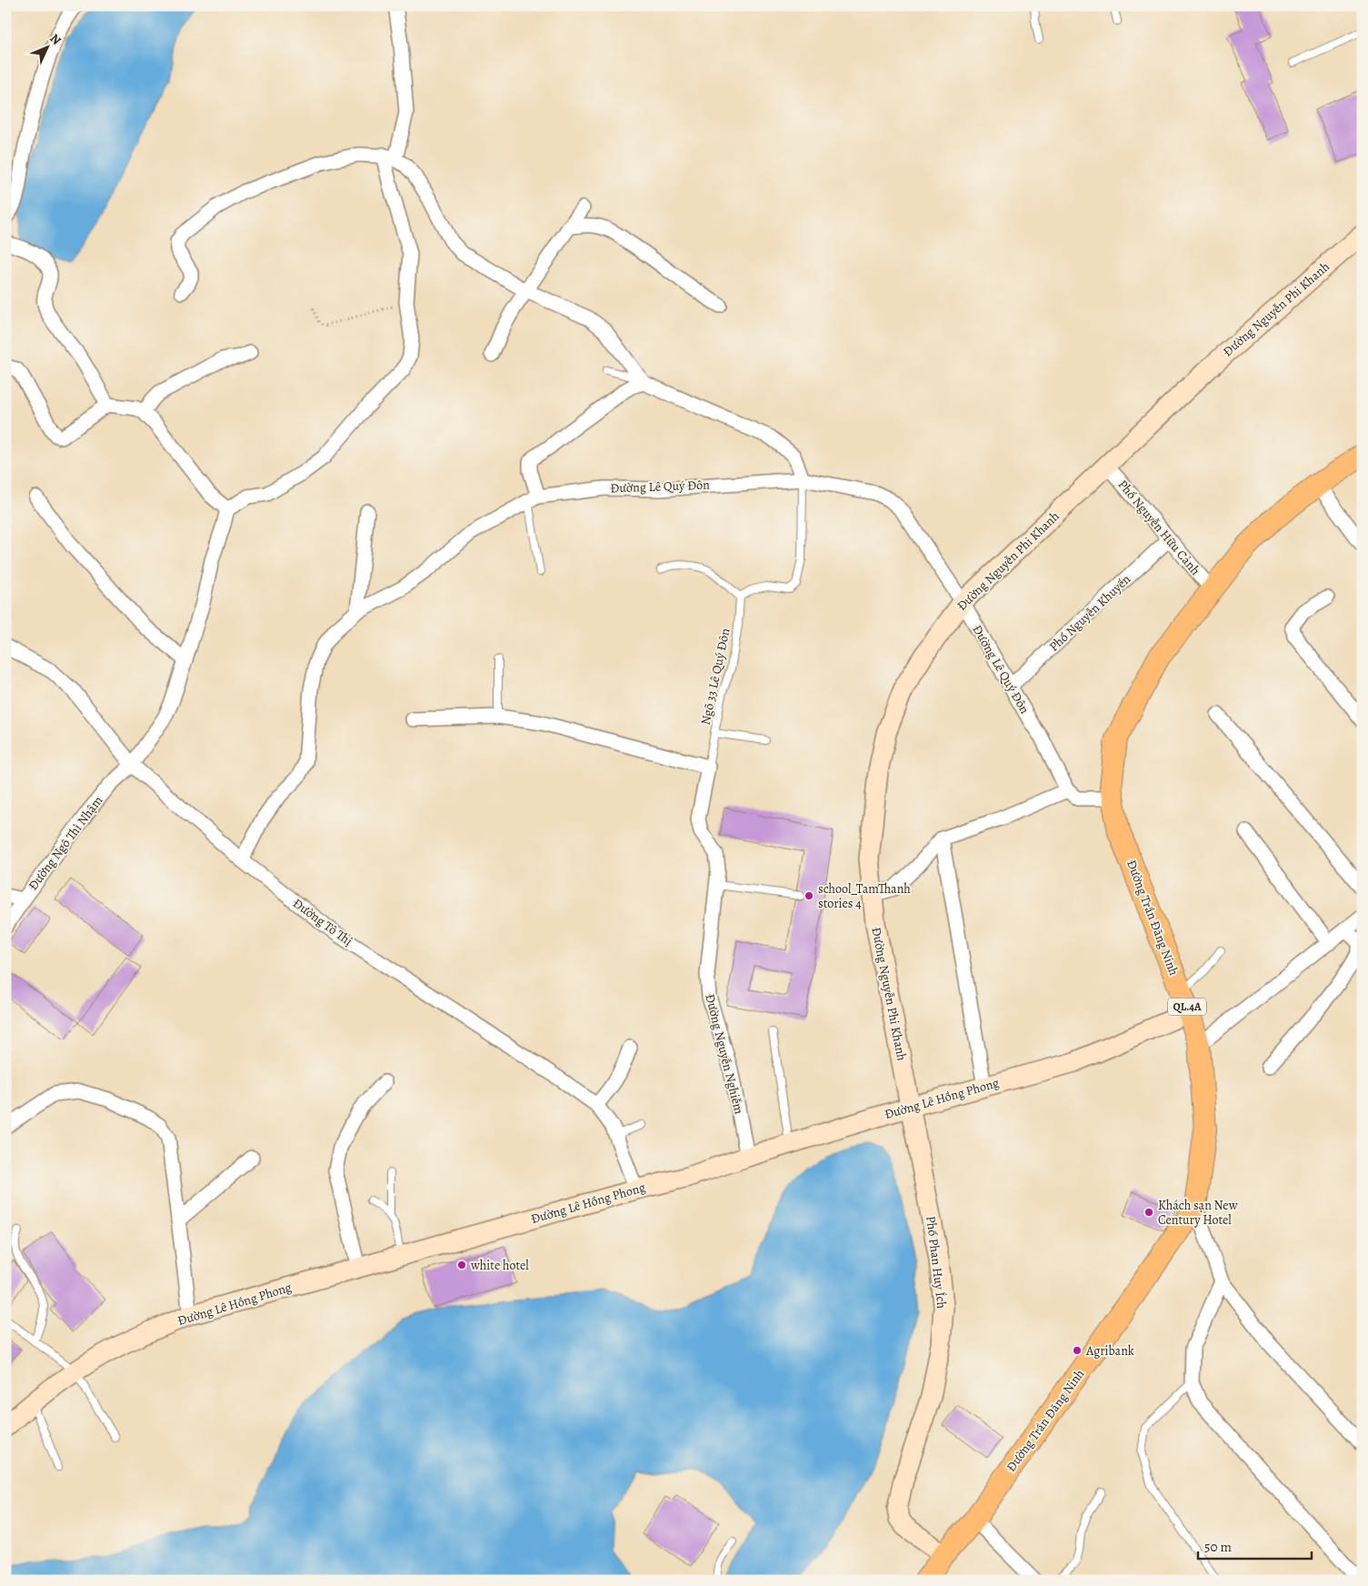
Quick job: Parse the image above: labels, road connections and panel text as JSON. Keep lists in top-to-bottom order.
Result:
{
  "streets": {
    "main road": ["Đường Trần Đăng Ninh", "QL.4A"],
    "street": [
      "Đường Nguyễn Phi Khanh",
      "Đường Lê Quý Đôn",
      "Phố Nguyễn Hữu Cảnh",
      "Phố Nguyễn Khuyến",
      "Đường Ngô Thì Nhậm",
      "Đường Tô Thị",
      "Đường Nguyễn Nghiễm",
      "Đường Lê Hồng Phong",
      "Phố Phan Huy Ích"
    ],
    "lane": ["Ngõ 33 Lê Quý Đôn"]
  },
  "crossings": [
    ["Đường Nguyễn Phi Khanh", "Đường Lê Quý Đôn"],
    ["Đường Nguyễn Phi Khanh", "Phố Nguyễn Hữu Cảnh"],
    ["Đường Nguyễn Phi Khanh", "Đường Lê Hồng Phong"],
    ["Đường Nguyễn Phi Khanh", "Phố Phan Huy Ích"],
    ["Đường Lê Quý Đôn", "Phố Nguyễn Khuyến"],
    ["Đường Lê Quý Đôn", "Đường Tô Thị"],
    ["Phố Nguyễn Hữu Cảnh", "Phố Nguyễn Khuyến"],
    ["Phố Nguyễn Hữu Cảnh", "Đường Trần Đăng Ninh"],
    ["Ngõ 33 Lê Quý Đôn", "Đường Nguyễn Nghiễm"],
    ["Đường Ngô Thì Nhậm", "Đường Tô Thị"],
    ["Đường Trần Đăng Ninh", "Đường Lê Hồng Phong"],
    ["Đường Trần Đăng Ninh", "Phố Phan Huy Ích"],
    ["Đường Tô Thị", "Đường Lê Hồng Phong"],
    ["Đường Nguyễn Nghiễm", "Đường Lê Hồng Phong"],
    ["Đường Lê Hồng Phong", "Phố Phan Huy Ích"]
  ],
  "places": [
    "school_TamThanh stories 4",
    "Khách sạn New Century Hotel",
    "white hotel",
    "Agribank"
  ],
  "scale_bar": "50 m",
  "north": "top right"
}
